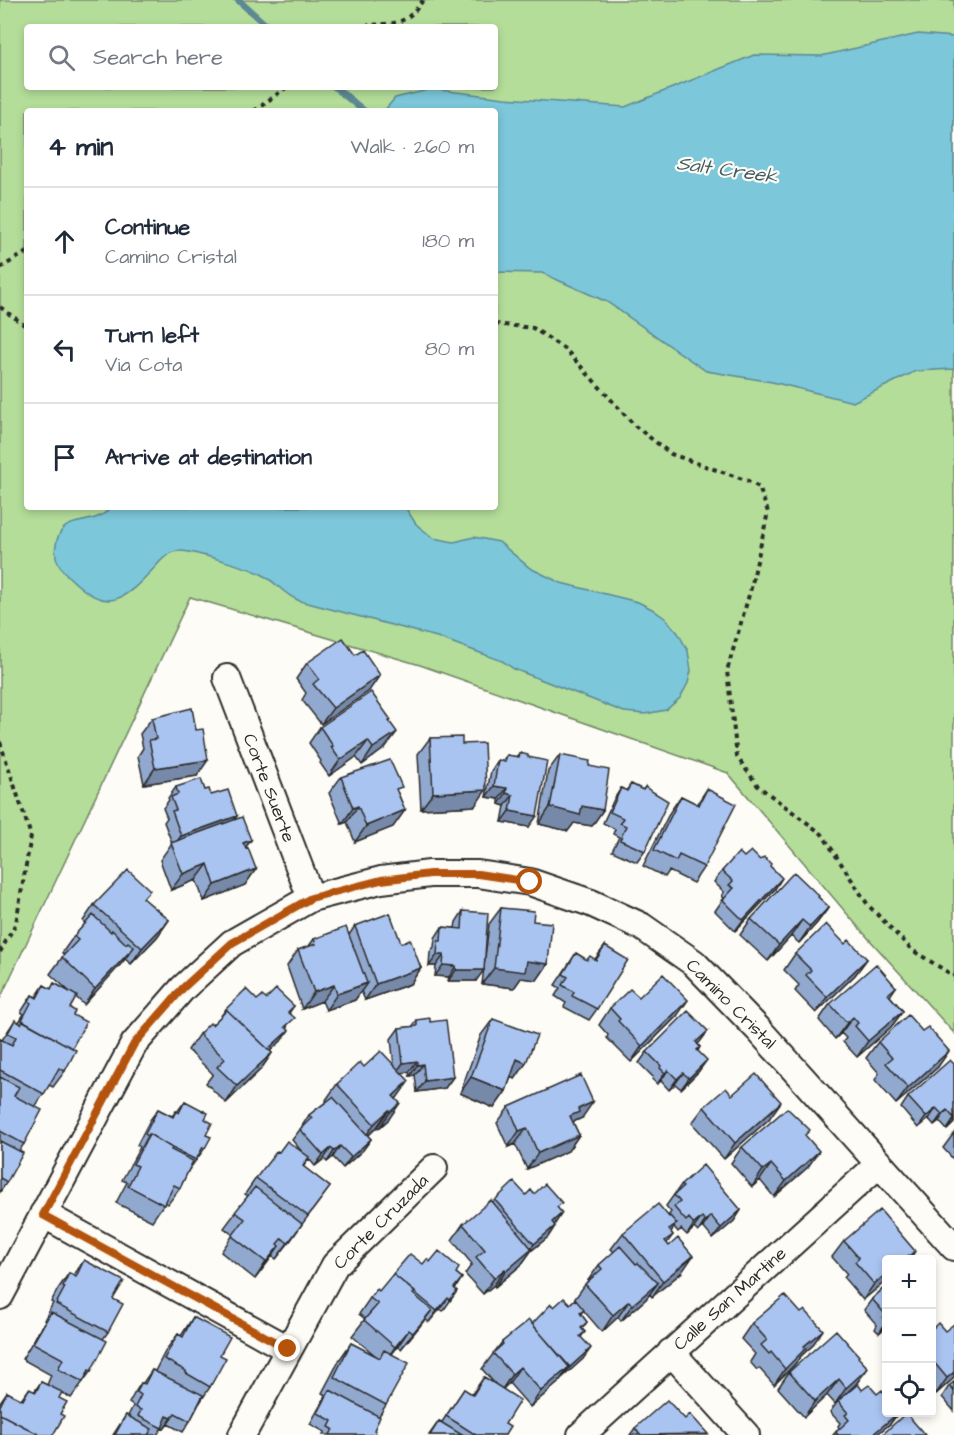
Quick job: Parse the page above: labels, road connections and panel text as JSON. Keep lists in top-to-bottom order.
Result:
{
  "streets": {
    "street": [
      "Corte Suerte",
      "Camino Cristal",
      "Corte Cruzada",
      "Calle San Martine"
    ]
  },
  "crossings": [
    ["Corte Suerte", "Camino Cristal"],
    ["Camino Cristal", "Calle San Martine"]
  ],
  "water": ["Salt Creek"],
  "page": {
    "search": "Search here",
    "heading": ["4 min", "Walk · 260 m"],
    "list": [
      ["Continue", "Camino Cristal", "180 m"],
      ["Turn left", "Via Cota", "80 m"],
      "Arrive at destination"
    ],
    "map_buttons": ["+", "−"]
  }
}
